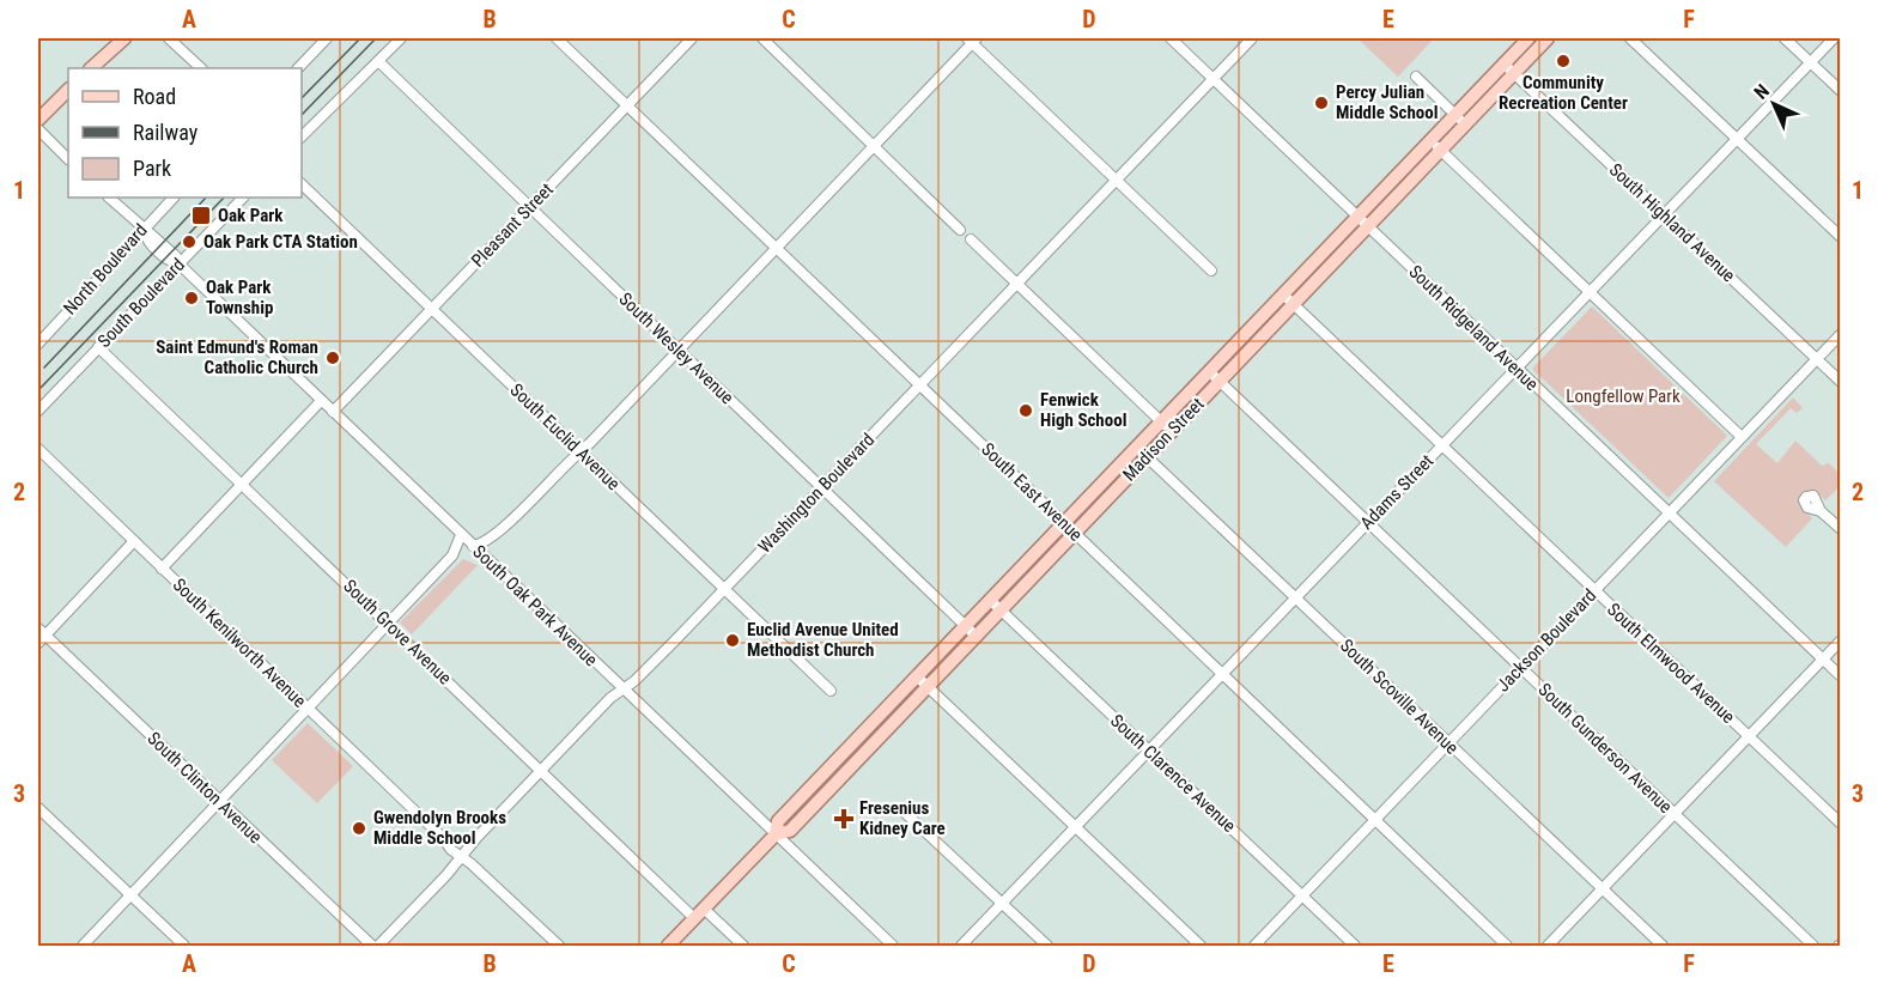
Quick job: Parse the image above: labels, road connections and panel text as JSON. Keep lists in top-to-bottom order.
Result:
{
  "streets": {
    "main road": ["Madison Street"],
    "street": [
      "South Highland Avenue",
      "Pleasant Street",
      "North Boulevard",
      "South Boulevard",
      "South Ridgeland Avenue",
      "South Wesley Avenue",
      "South Euclid Avenue",
      "South East Avenue",
      "Adams Street",
      "Washington Boulevard",
      "South Oak Park Avenue",
      "South Grove Avenue",
      "Jackson Boulevard",
      "South Kenilworth Avenue",
      "South Elmwood Avenue",
      "South Scoville Avenue",
      "South Gunderson Avenue",
      "South Clarence Avenue",
      "South Clinton Avenue"
    ]
  },
  "crossings": [
    ["South Highland Avenue", "Madison Street"],
    ["South Highland Avenue", "Adams Street"],
    ["South Highland Avenue", "Jackson Boulevard"],
    ["Pleasant Street", "South Wesley Avenue"],
    ["Pleasant Street", "South Euclid Avenue"],
    ["Pleasant Street", "South East Avenue"],
    ["Pleasant Street", "South Oak Park Avenue"],
    ["North Boulevard", "South Oak Park Avenue"],
    ["South Boulevard", "South Oak Park Avenue"],
    ["South Boulevard", "South Grove Avenue"],
    ["South Ridgeland Avenue", "Madison Street"],
    ["South Ridgeland Avenue", "Adams Street"],
    ["South Ridgeland Avenue", "Washington Boulevard"],
    ["South Ridgeland Avenue", "Jackson Boulevard"],
    ["South Wesley Avenue", "Madison Street"],
    ["South Wesley Avenue", "Washington Boulevard"],
    ["South Euclid Avenue", "Washington Boulevard"],
    ["Madison Street", "South East Avenue"],
    ["Madison Street", "South Oak Park Avenue"],
    ["Madison Street", "South Grove Avenue"],
    ["Madison Street", "South Elmwood Avenue"],
    ["Madison Street", "South Scoville Avenue"],
    ["Madison Street", "South Gunderson Avenue"],
    ["Madison Street", "South Clarence Avenue"],
    ["South East Avenue", "Adams Street"],
    ["South East Avenue", "Washington Boulevard"],
    ["South East Avenue", "Jackson Boulevard"],
    ["Adams Street", "South Elmwood Avenue"],
    ["Adams Street", "South Scoville Avenue"],
    ["Adams Street", "South Gunderson Avenue"],
    ["Adams Street", "South Clarence Avenue"],
    ["Washington Boulevard", "South Oak Park Avenue"],
    ["Washington Boulevard", "South Grove Avenue"],
    ["Washington Boulevard", "South Kenilworth Avenue"],
    ["Jackson Boulevard", "South Elmwood Avenue"],
    ["Jackson Boulevard", "South Scoville Avenue"],
    ["Jackson Boulevard", "South Gunderson Avenue"],
    ["Jackson Boulevard", "South Clarence Avenue"]
  ],
  "parks": ["Longfellow Park"],
  "places": {
    "other": [
      "Community Recreation Center",
      "Percy Julian Middle School",
      "Oak Park CTA Station",
      "Oak Park Township",
      "Saint Edmund's Roman Catholic Church",
      "Fenwick High School",
      "Euclid Avenue United Methodist Church",
      "Gwendolyn Brooks Middle School"
    ],
    "transit": ["Oak Park"],
    "health": ["Fresenius Kidney Care"]
  },
  "legend": ["Road", "Railway", "Park"],
  "north": "top left",
  "grid": {
    "columns": [
      "A",
      "B",
      "C",
      "D",
      "E",
      "F"
    ],
    "rows": ["1", "2", "3"]
  }
}
